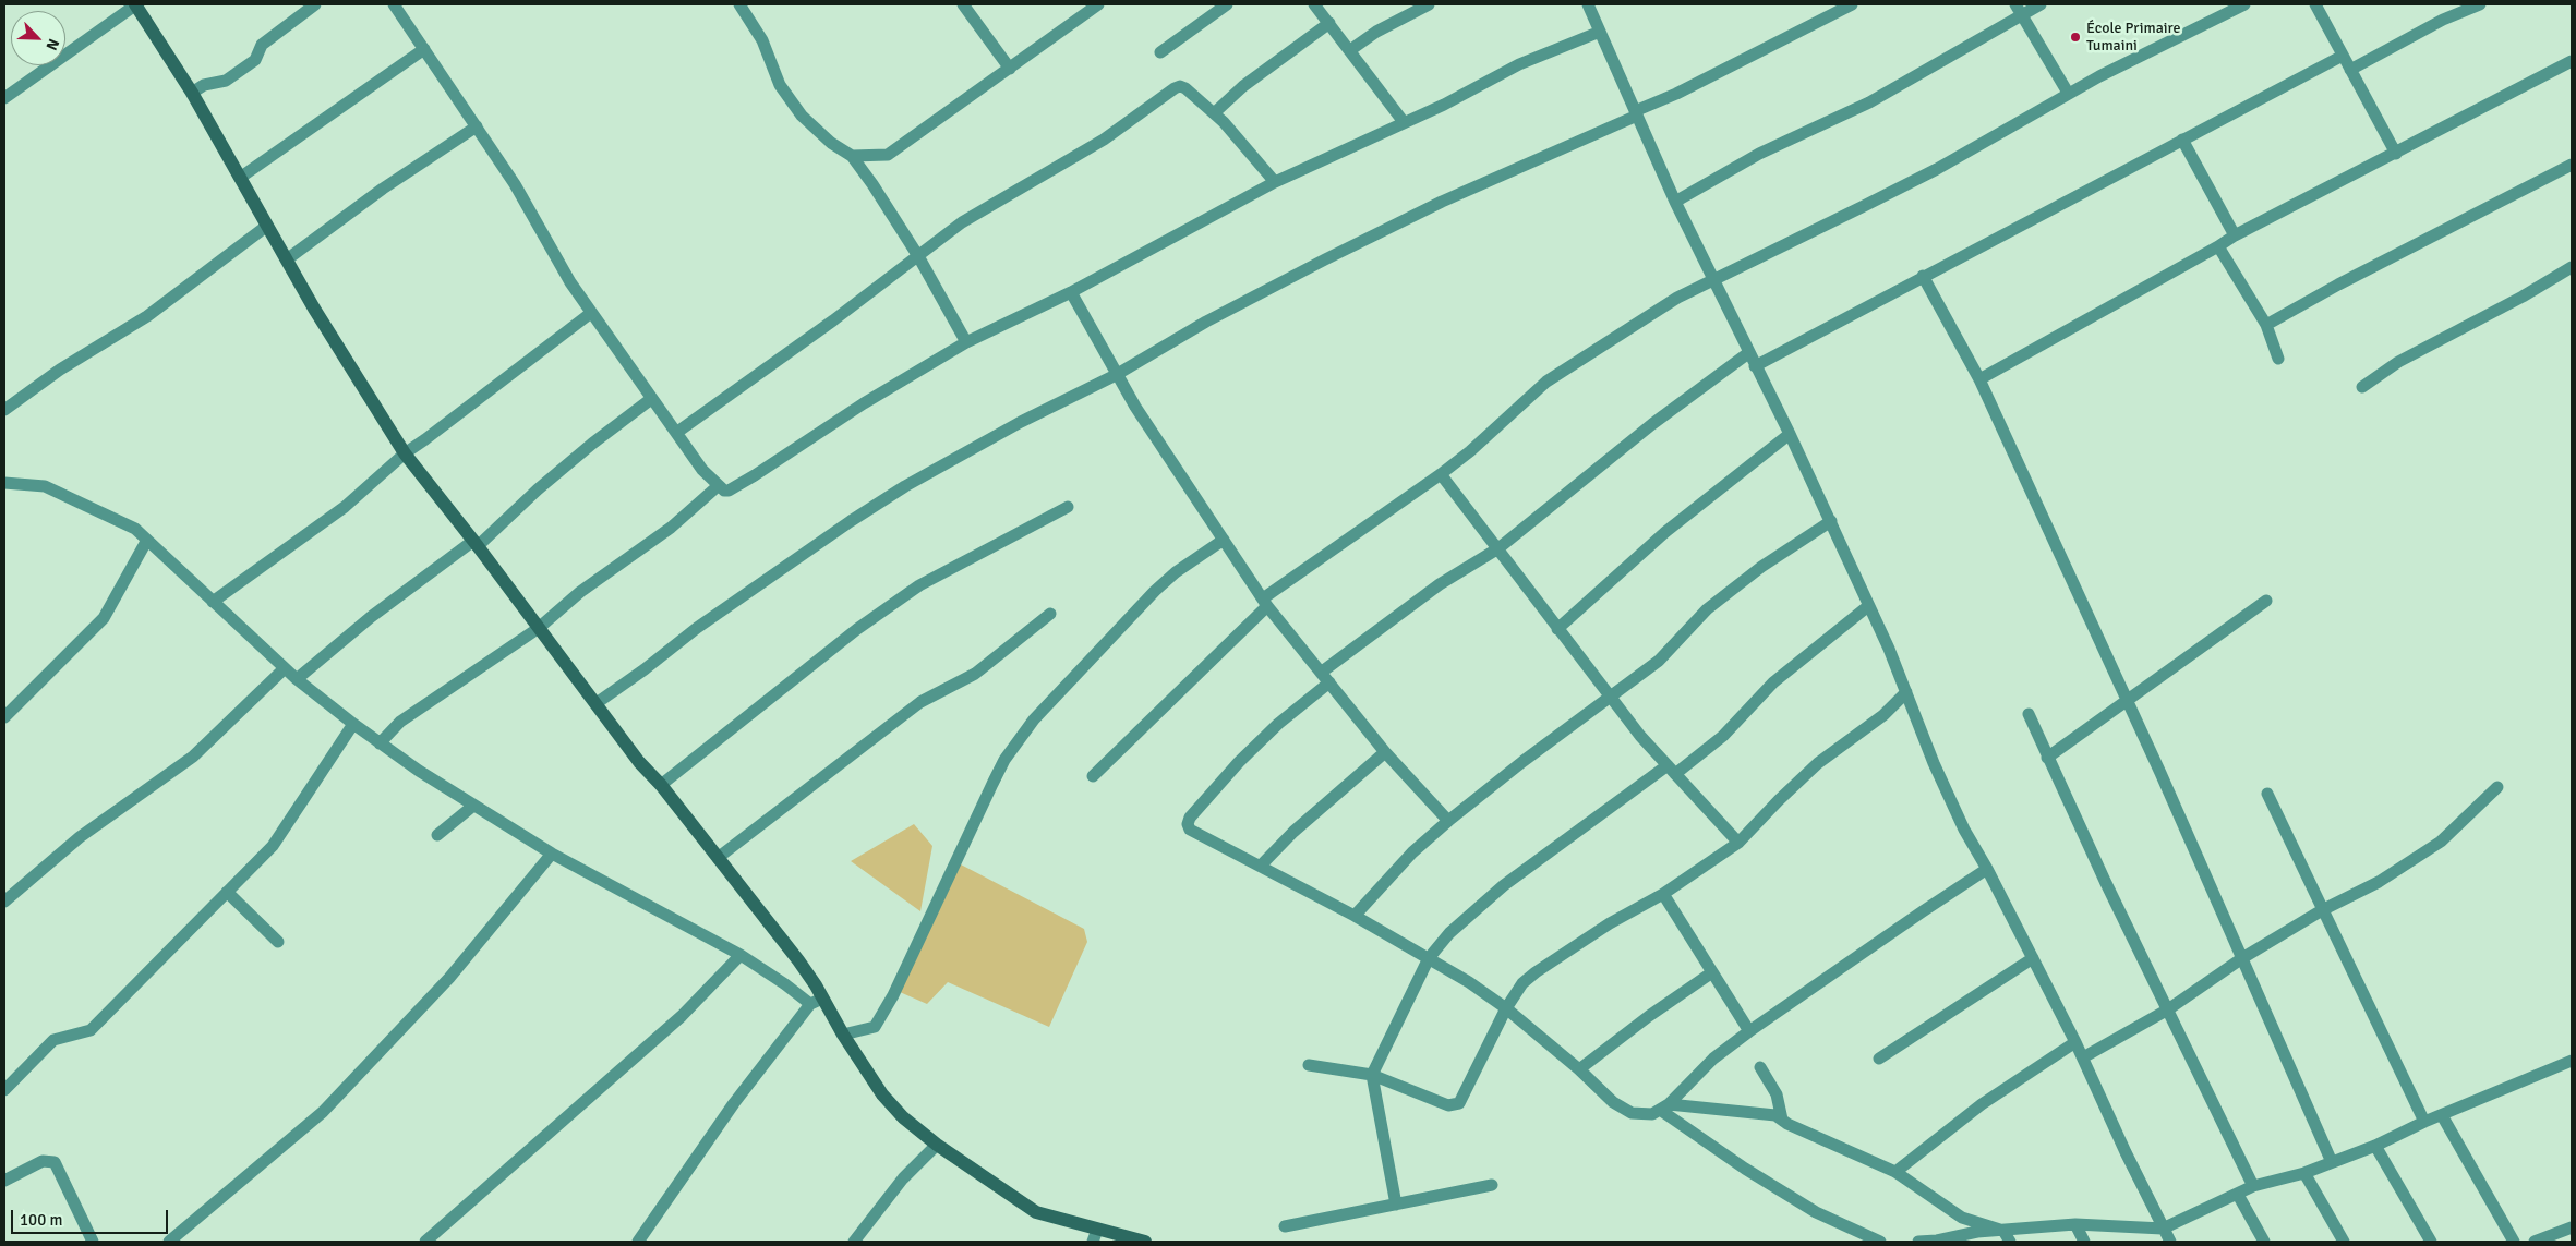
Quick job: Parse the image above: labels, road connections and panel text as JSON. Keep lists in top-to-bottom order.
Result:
{
  "places": ["École Primaire Tumaini"],
  "scale_bar": "100 m",
  "north": "bottom right"
}
